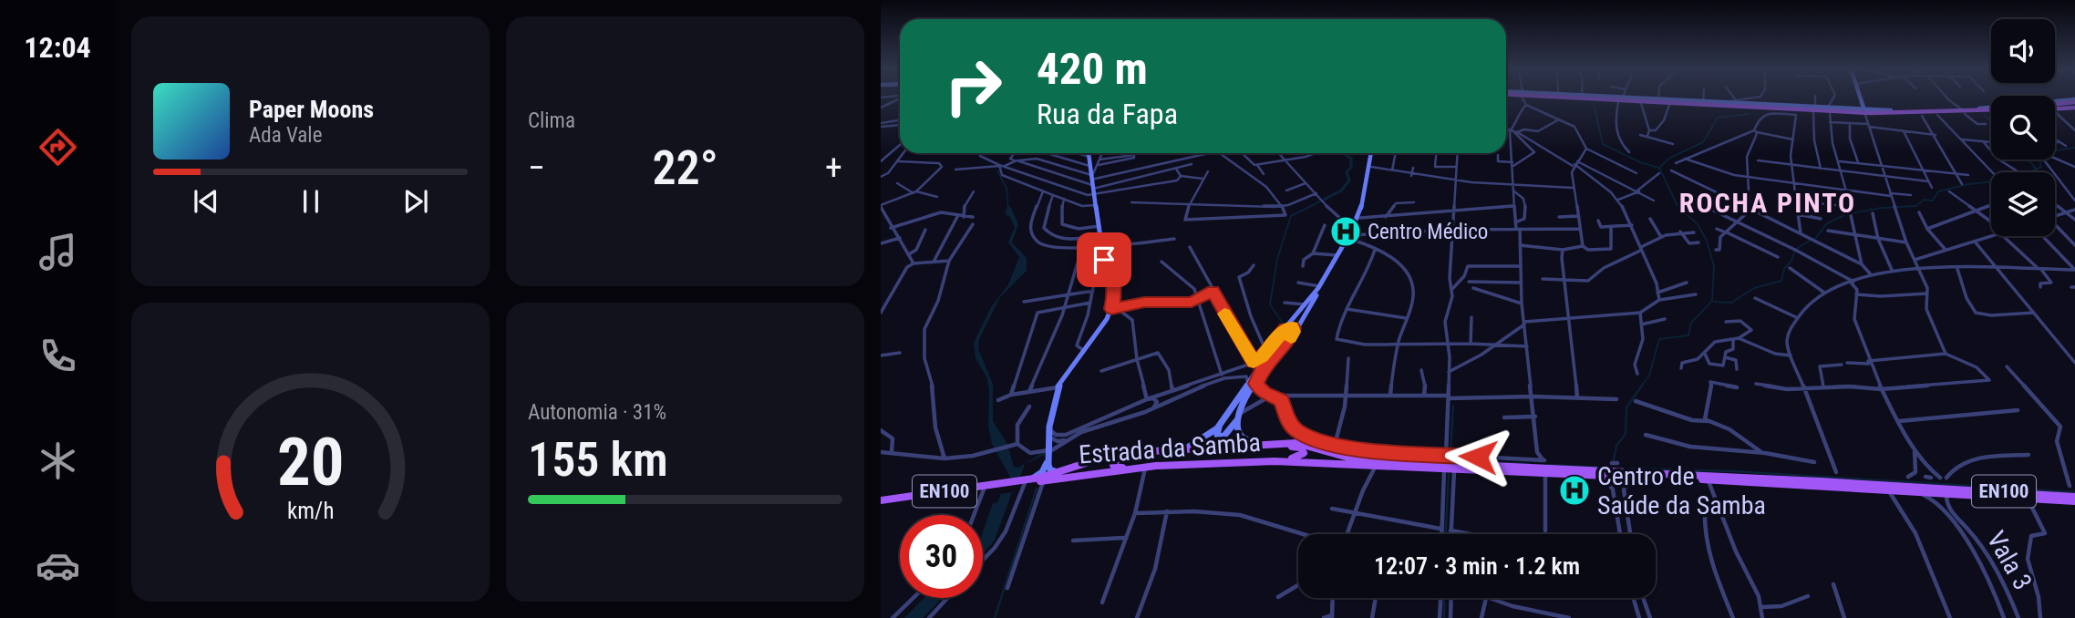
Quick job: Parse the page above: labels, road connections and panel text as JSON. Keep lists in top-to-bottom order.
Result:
{
  "streets": {
    "main road": ["Estrada da Samba", "EN100"],
    "street": ["Vala 3"]
  },
  "crossings": [
    ["Estrada da Samba", "Vala 3"]
  ],
  "districts": ["ROCHA PINTO"],
  "places": {
    "hospital": ["Centro Médico", "Centro de Saúde da Samba"]
  },
  "page": {
    "tabs": "12:04",
    "tile": [
      "Clima",
      ["Autonomia · 31%", "155 km"]
    ],
    "turn": ["420 m", "Rua da Fapa"],
    "song": ["Paper Moons", "Ada Vale"],
    "heat": ["−", "22°", "+"],
    "limit": "30",
    "trip": "12:07 · 3 min · 1.2 km",
    "gauge": ["20", "km/h"]
  }
}
